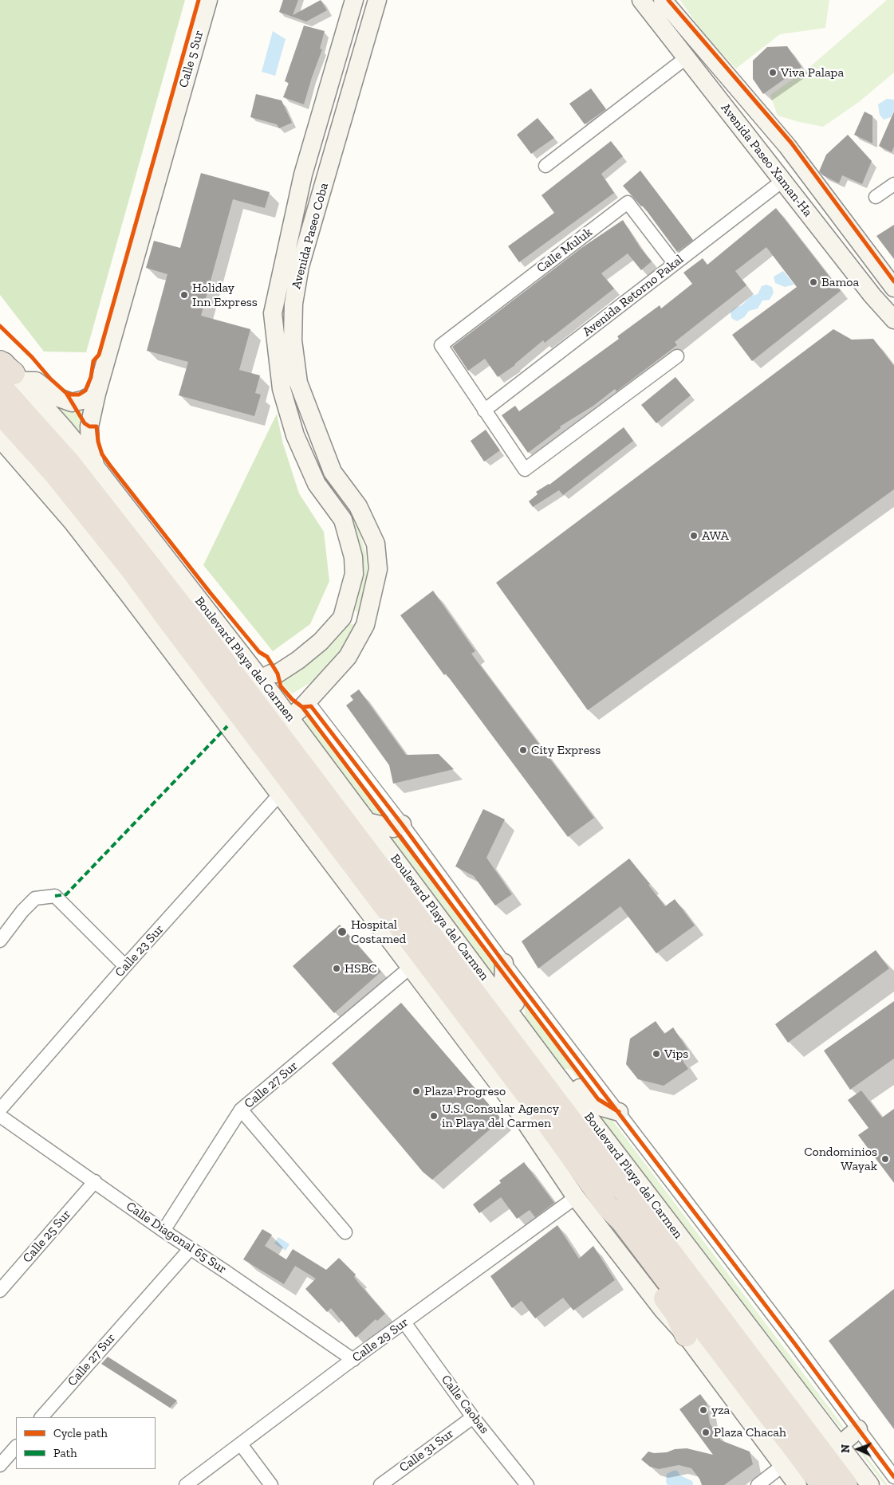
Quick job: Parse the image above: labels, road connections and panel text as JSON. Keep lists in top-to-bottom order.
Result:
{
  "streets": {
    "main road": [
      "Calle 5 Sur",
      "Avenida Paseo Xaman-Ha",
      "Avenida Paseo Coba",
      "Boulevard Playa del Carmen"
    ],
    "street": [
      "Calle Muluk",
      "Avenida Retorno Pakal",
      "Calle 23 Sur",
      "Calle 27 Sur",
      "Calle 25 Sur",
      "Calle Diagonal 65 Sur",
      "Calle 29 Sur",
      "Calle Caobas",
      "Calle 31 Sur"
    ]
  },
  "crossings": [
    ["Calle 5 Sur", "Boulevard Playa del Carmen"],
    ["Avenida Paseo Xaman-Ha", "Avenida Retorno Pakal"],
    ["Avenida Paseo Coba", "Boulevard Playa del Carmen"],
    ["Calle Muluk", "Avenida Retorno Pakal"],
    ["Calle 27 Sur", "Calle Diagonal 65 Sur"],
    ["Calle 25 Sur", "Calle Diagonal 65 Sur"],
    ["Calle Diagonal 65 Sur", "Calle 29 Sur"],
    ["Calle 29 Sur", "Calle Caobas"],
    ["Calle Caobas", "Calle 31 Sur"]
  ],
  "places": [
    "Viva Palapa",
    "Bamoa",
    "Holiday Inn Express",
    "AWA",
    "City Express",
    "Hospital Costamed",
    "HSBC",
    "Vips",
    "Plaza Progreso",
    "U.S. Consular Agency in Playa del Carmen",
    "Condominios Wayak",
    "yza",
    "Plaza Chacah"
  ],
  "legend": ["Cycle path", "Path"],
  "north": "left"
}
